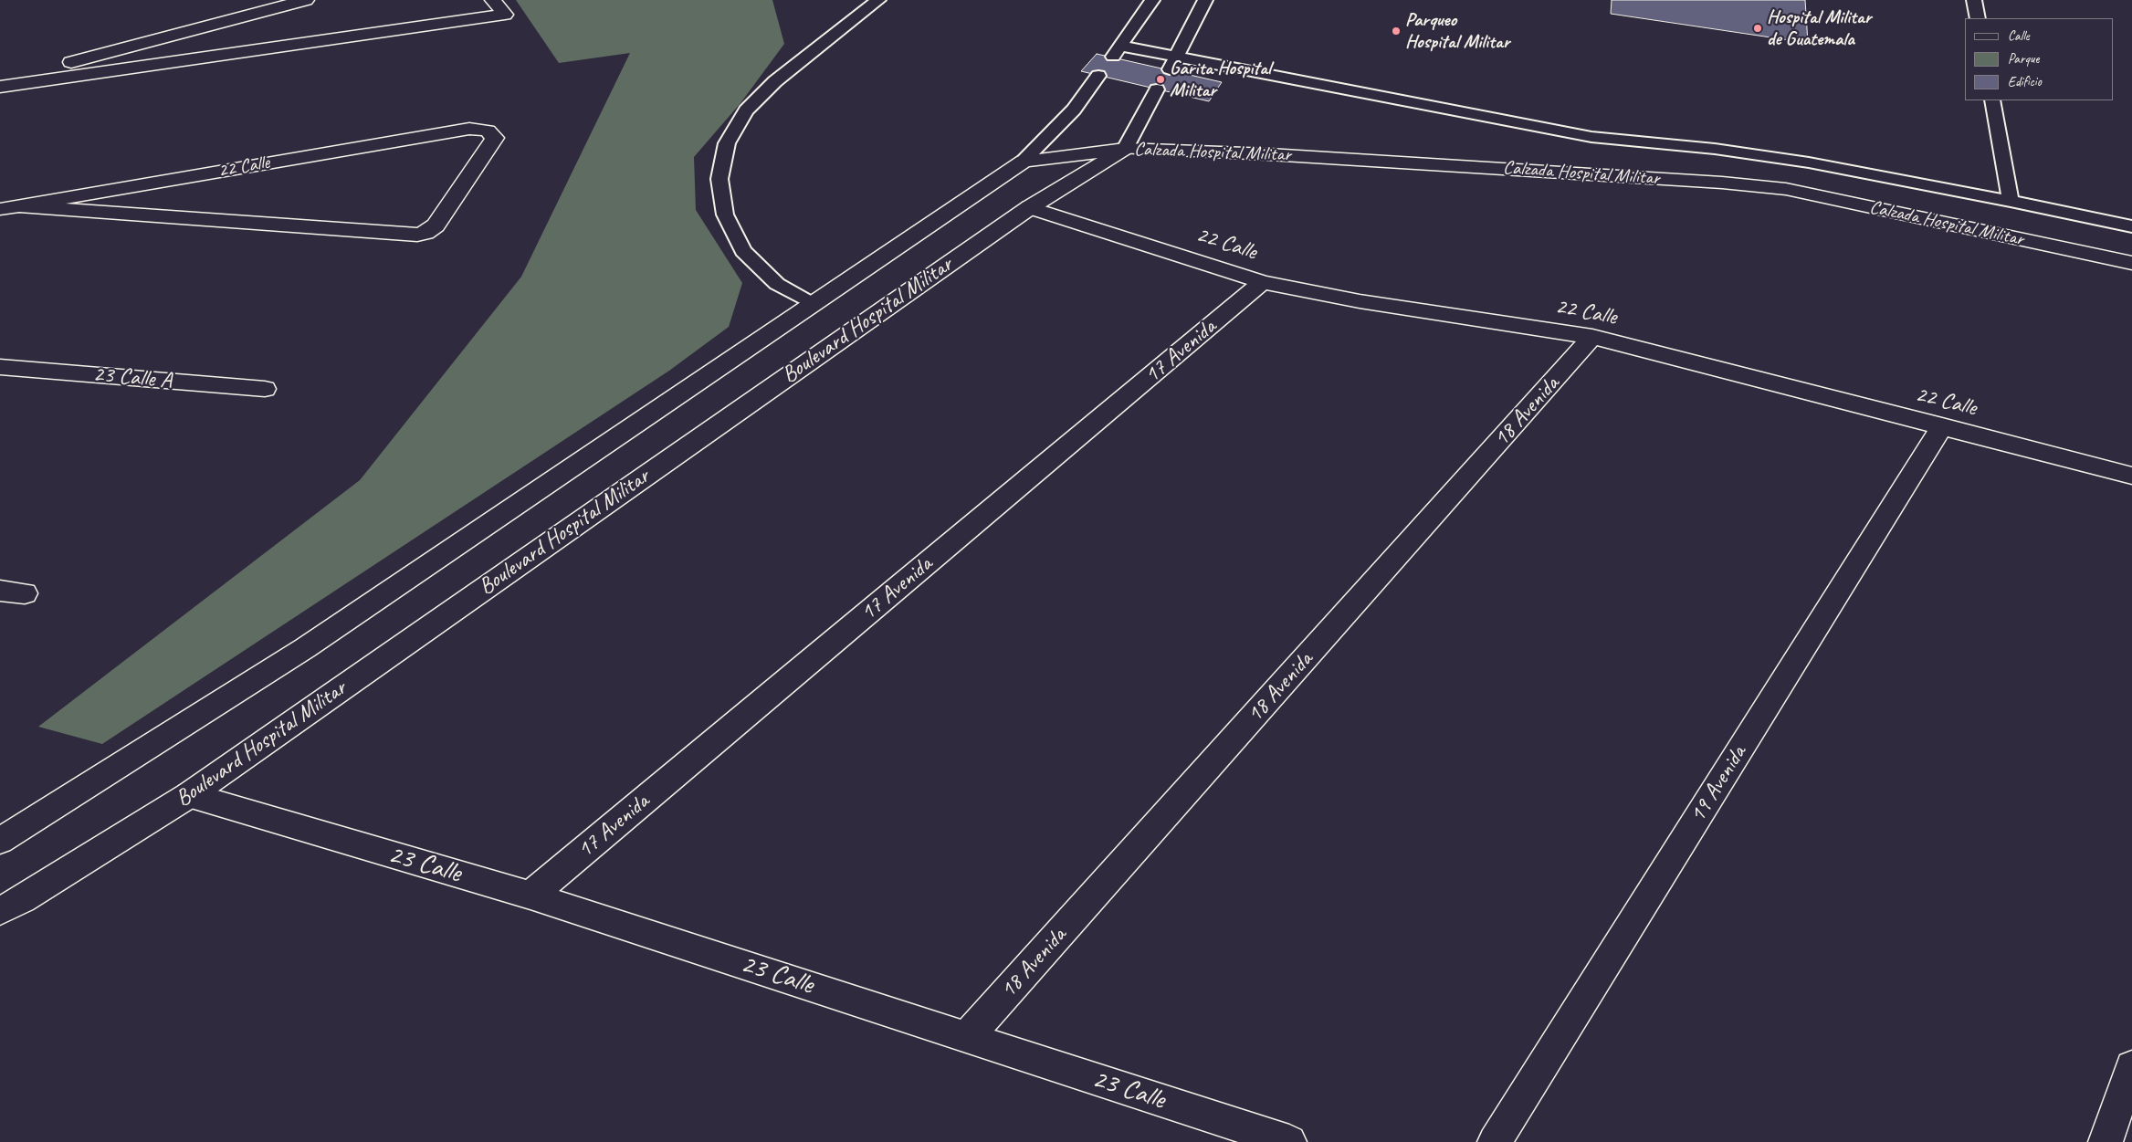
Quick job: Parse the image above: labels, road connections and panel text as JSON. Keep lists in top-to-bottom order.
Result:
{
  "streets": {
    "street": [
      "Calzada Hospital Militar",
      "22 Calle",
      "Boulevard Hospital Militar",
      "17 Avenida",
      "23 Calle A",
      "18 Avenida",
      "19 Avenida",
      "23 Calle"
    ]
  },
  "crossings": [
    ["Calzada Hospital Militar", "Boulevard Hospital Militar"],
    ["22 Calle", "Boulevard Hospital Militar"],
    ["22 Calle", "17 Avenida"],
    ["22 Calle", "18 Avenida"],
    ["22 Calle", "19 Avenida"],
    ["Boulevard Hospital Militar", "23 Calle"],
    ["17 Avenida", "23 Calle"],
    ["18 Avenida", "23 Calle"]
  ],
  "places": ["Hospital Militar de Guatemala", "Parqueo Hospital Militar", "Garita Hospital Militar"],
  "legend": ["Calle", "Parque", "Edificio"]
}
